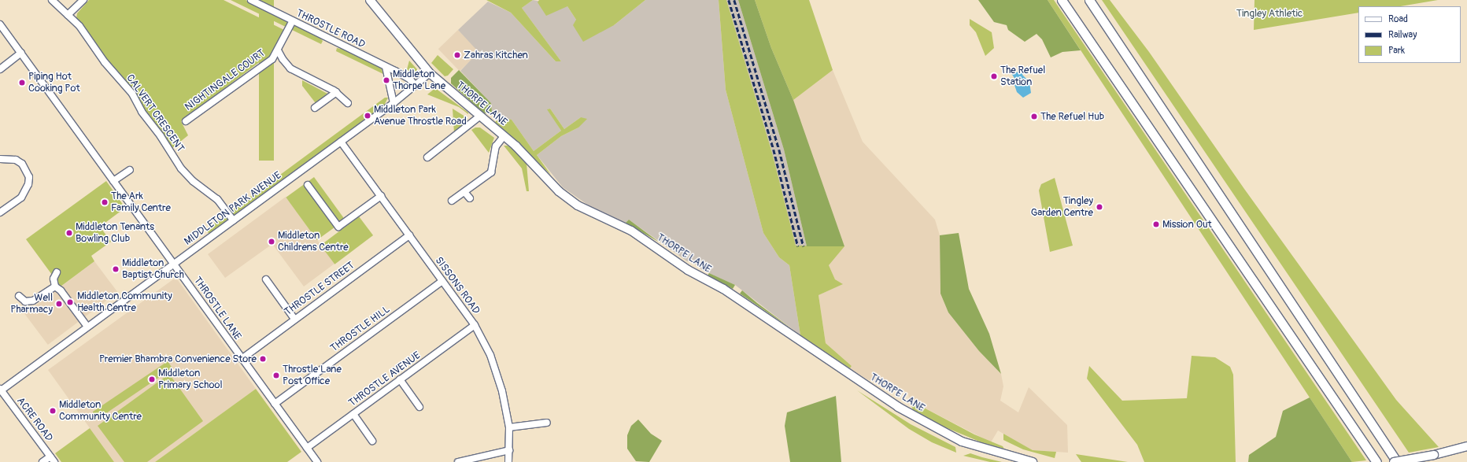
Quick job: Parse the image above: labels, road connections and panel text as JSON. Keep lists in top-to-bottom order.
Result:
{
  "streets": {
    "main road": ["THORPE LANE"],
    "street": [
      "THROSTLE ROAD",
      "NIGHTINGALE COURT",
      "CALVERT CRESCENT",
      "MIDDLETON PARK AVENUE",
      "SISSONS ROAD",
      "THROSTLE STREET",
      "THROSTLE LANE",
      "THROSTLE HILL",
      "THROSTLE AVENUE",
      "ACRE ROAD"
    ]
  },
  "crossings": [
    ["THROSTLE ROAD", "NIGHTINGALE COURT"],
    ["THROSTLE ROAD", "MIDDLETON PARK AVENUE"],
    ["THORPE LANE", "MIDDLETON PARK AVENUE"],
    ["CALVERT CRESCENT", "MIDDLETON PARK AVENUE"],
    ["MIDDLETON PARK AVENUE", "SISSONS ROAD"],
    ["MIDDLETON PARK AVENUE", "THROSTLE LANE"],
    ["MIDDLETON PARK AVENUE", "ACRE ROAD"],
    ["SISSONS ROAD", "THROSTLE STREET"],
    ["SISSONS ROAD", "THROSTLE HILL"],
    ["SISSONS ROAD", "THROSTLE AVENUE"],
    ["THROSTLE STREET", "THROSTLE LANE"],
    ["THROSTLE LANE", "THROSTLE HILL"],
    ["THROSTLE LANE", "THROSTLE AVENUE"]
  ],
  "parks": ["Tingley Athletic"],
  "places": [
    "Zahras Kitchen",
    "The Refuel Station",
    "Middleton Thorpe Lane",
    "Piping Hot Cooking Pot",
    "Middleton Park Avenue Throstle Road",
    "The Refuel Hub",
    "The Ark Family Centre",
    "Tingley Garden Centre",
    "Mission Out",
    "Middleton Tenants Bowling Club",
    "Middleton Childrens Centre",
    "Middleton Baptist Church",
    "Middleton Community Health Centre",
    "Well Pharmacy",
    "Premier Bhambra Convenience Store",
    "Throstle Lane Post Office",
    "Middleton Primary School",
    "Middleton Community Centre"
  ],
  "legend": ["Road", "Railway", "Park"]
}
